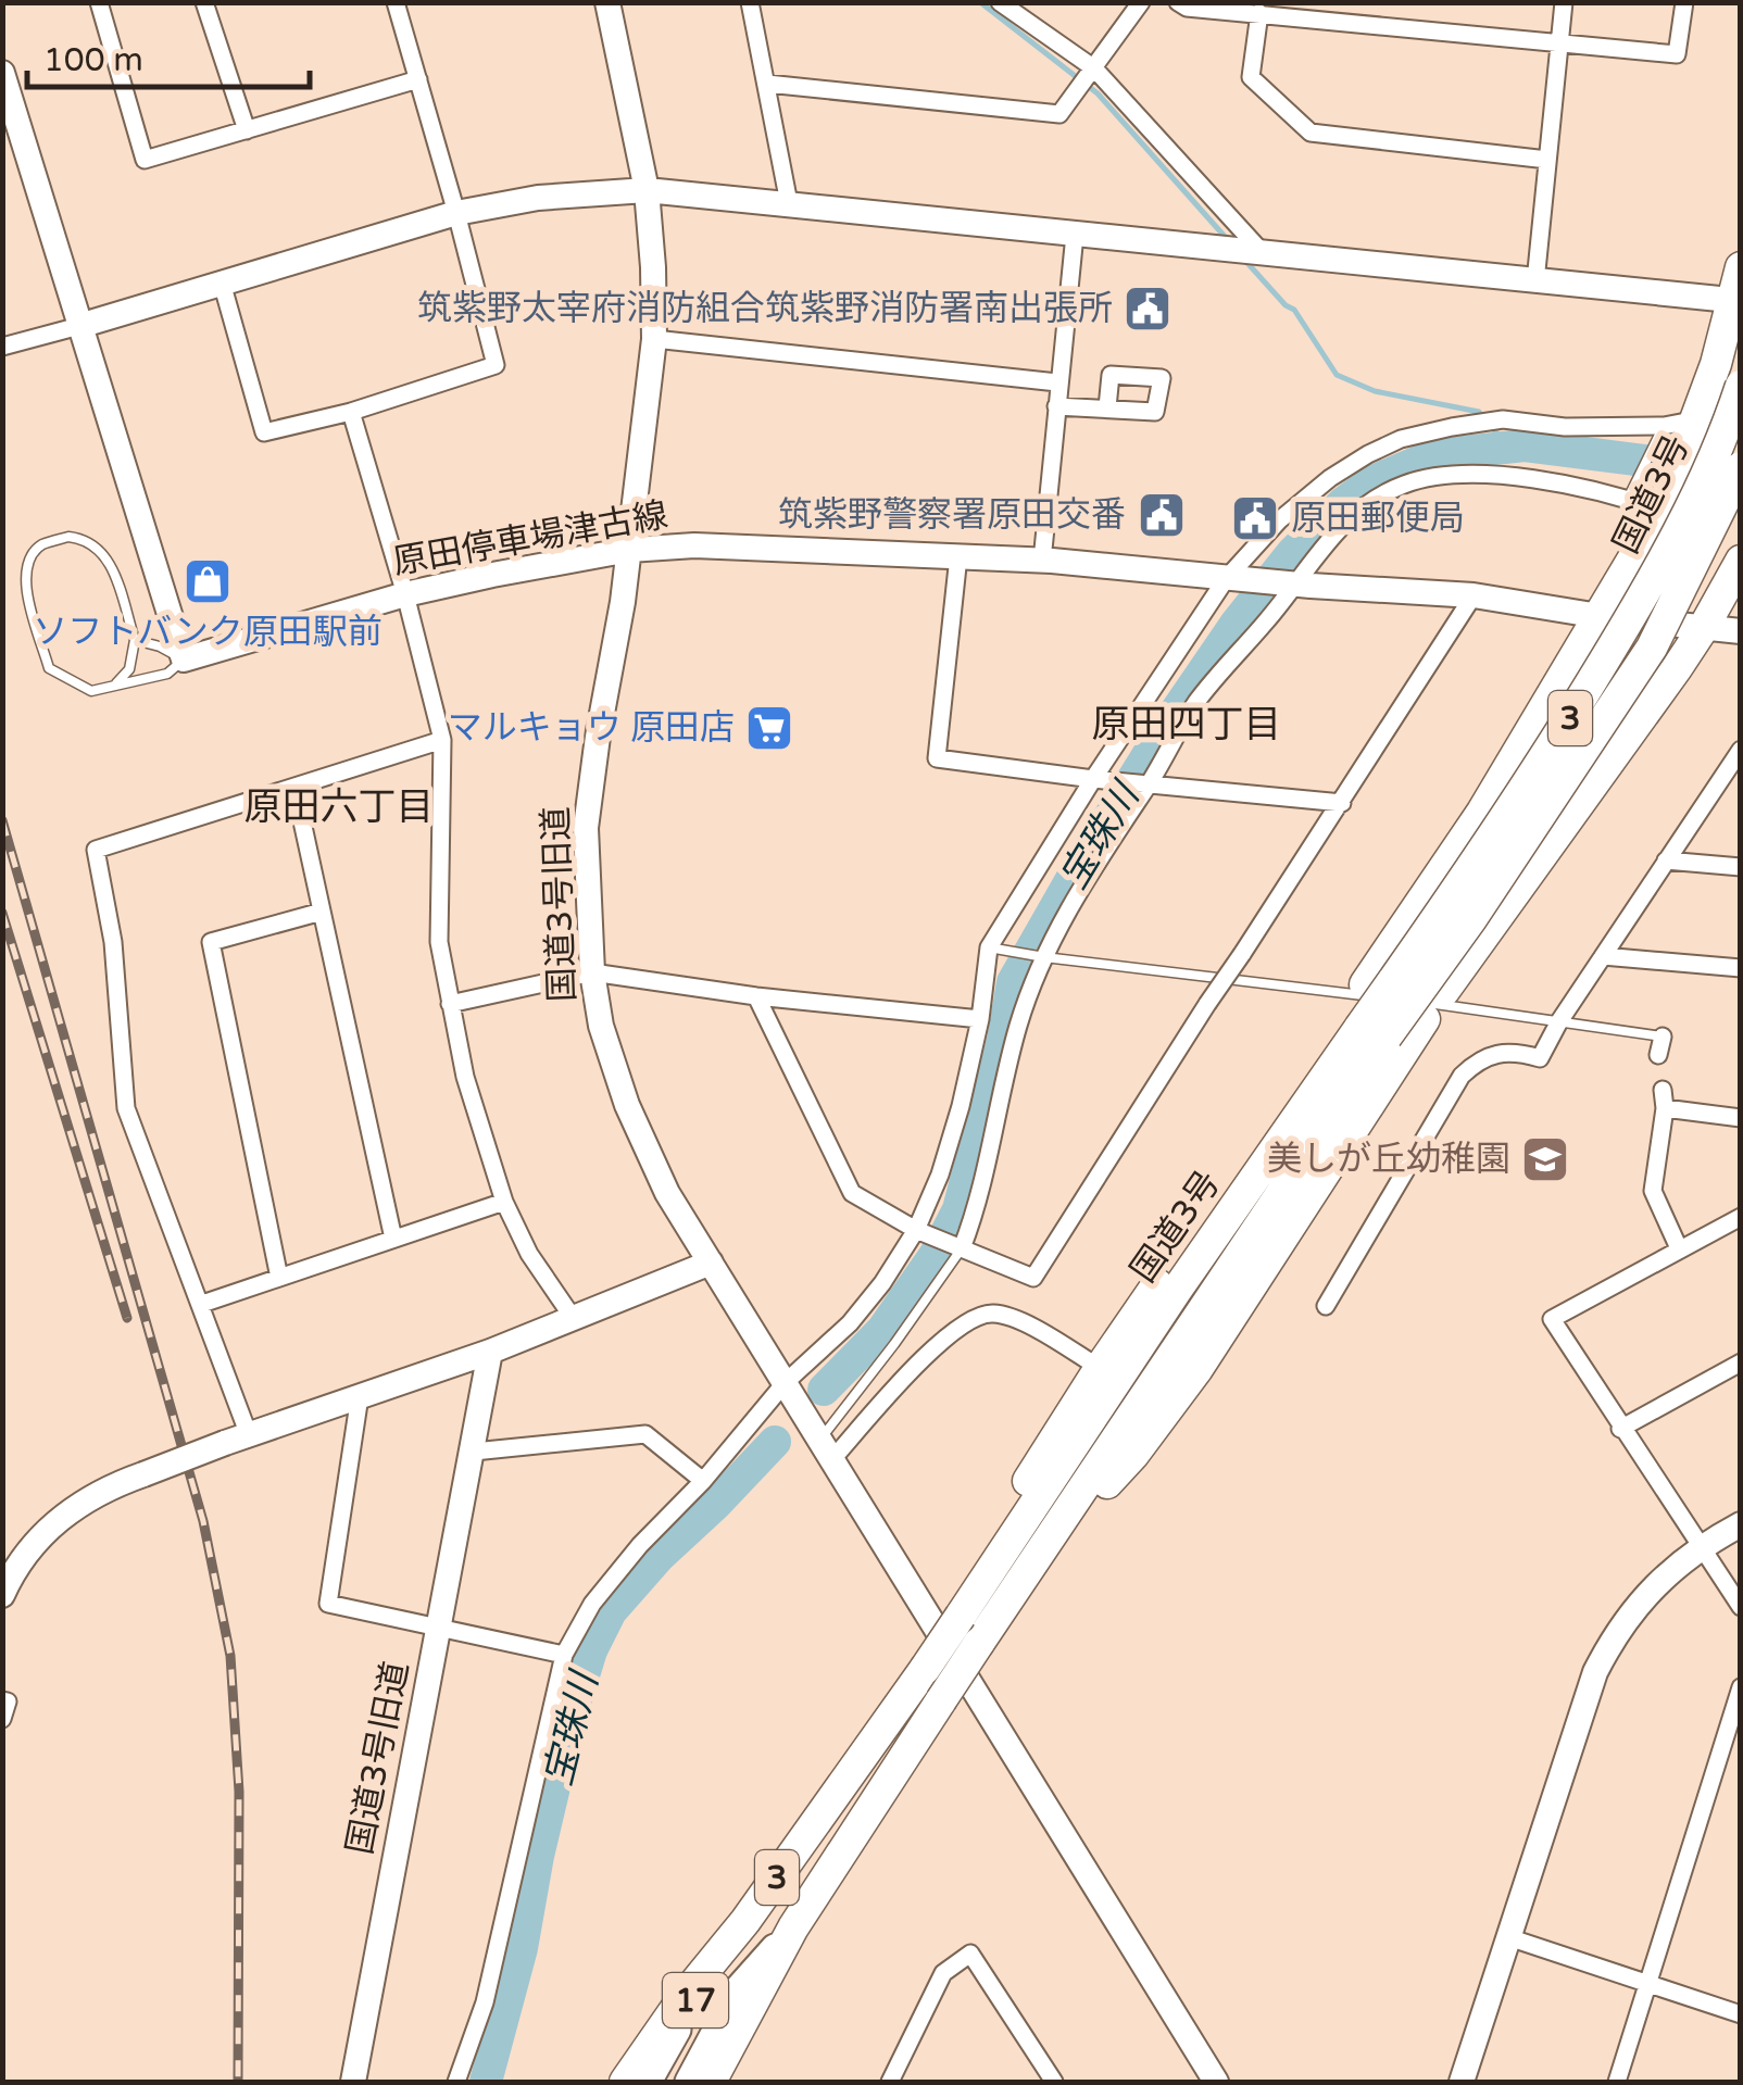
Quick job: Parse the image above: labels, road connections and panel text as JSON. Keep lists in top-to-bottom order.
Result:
{
  "streets": {
    "highway": ["国道3号", "3"],
    "main road": ["17"],
    "street": ["原田停車場津古線", "国道3号旧道"]
  },
  "crossings": [
    ["国道3号", "17"],
    ["原田停車場津古線", "国道3号旧道"]
  ],
  "districts": ["原田四丁目", "原田六丁目"],
  "water": ["宝珠川"],
  "places": {
    "public building": ["筑紫野太宰府消防組合筑紫野消防署南出張所", "筑紫野警察署原田交番", "原田郵便局"],
    "shop": ["ソフトバンク原田駅前"],
    "supermarket": ["マルキョウ 原田店"],
    "school or university": ["美しが丘幼稚園"]
  },
  "scale_bar": "100 m"
}
